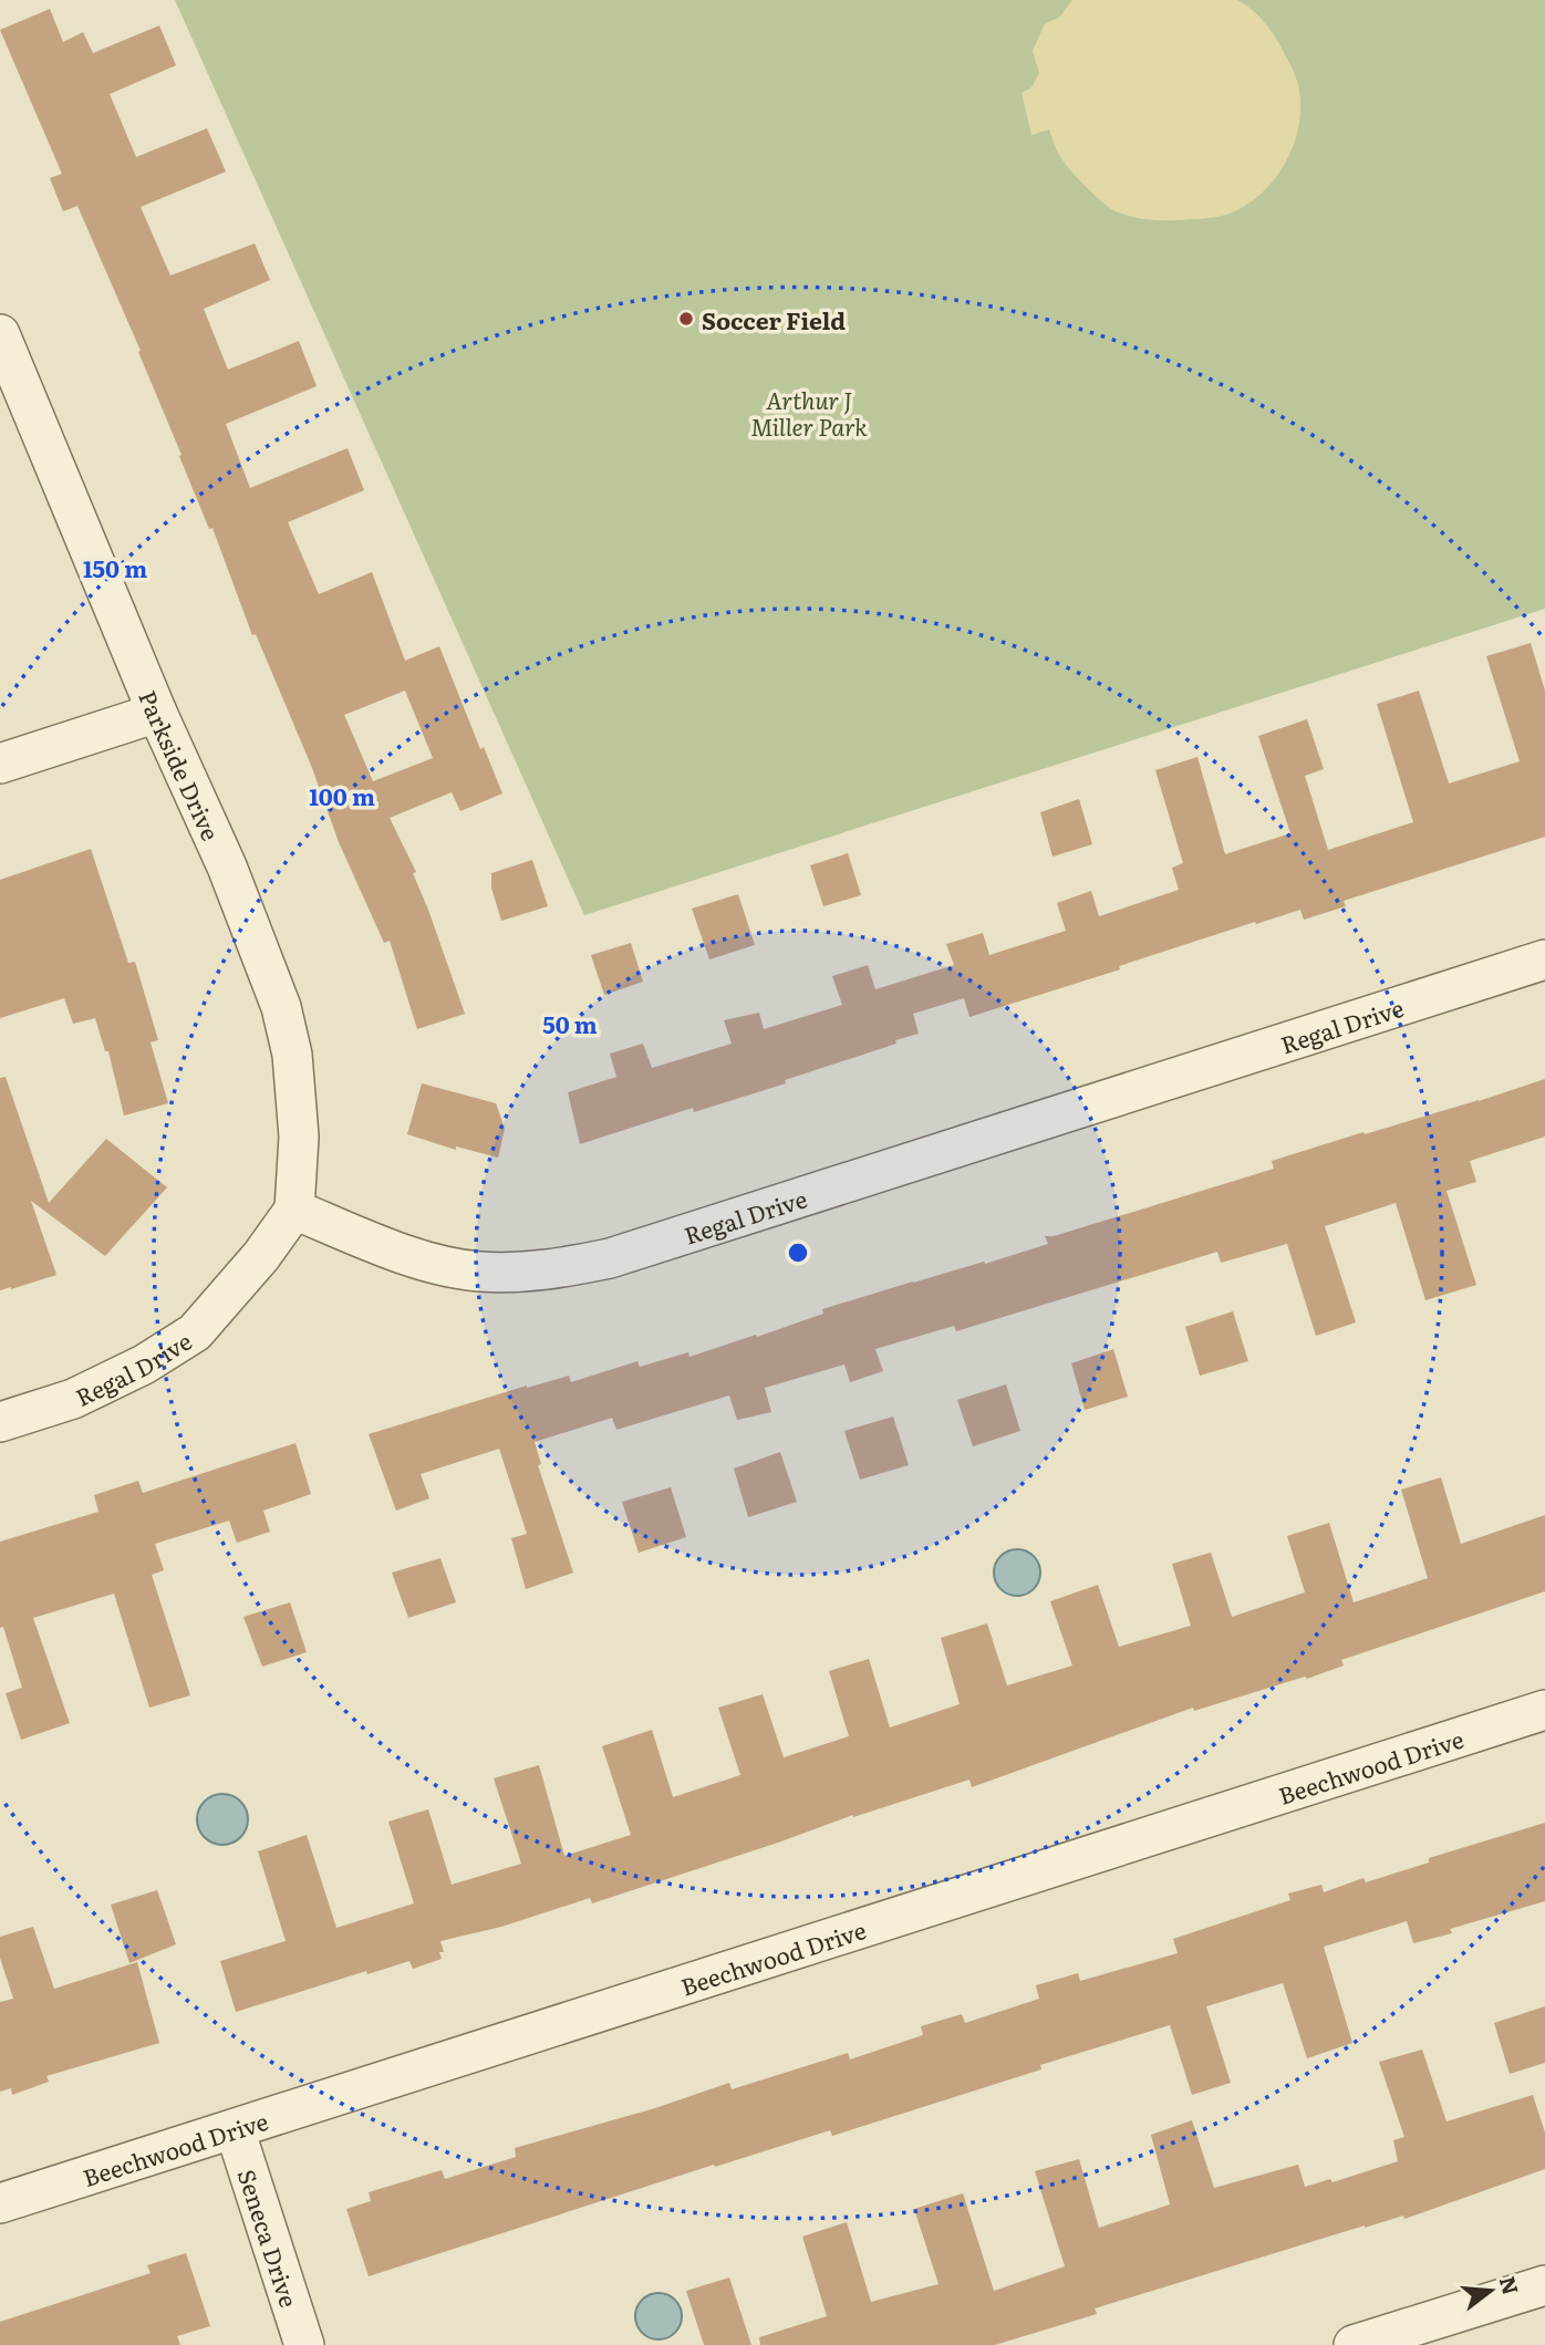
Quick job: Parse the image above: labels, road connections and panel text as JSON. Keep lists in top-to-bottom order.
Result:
{
  "streets": {
    "street": [
      "Parkside Drive",
      "Regal Drive",
      "Beechwood Drive",
      "Seneca Drive"
    ]
  },
  "crossings": [
    ["Parkside Drive", "Regal Drive"],
    ["Beechwood Drive", "Seneca Drive"]
  ],
  "parks": ["Arthur J Miller Park"],
  "places": ["Soccer Field"],
  "north": "right",
  "rings": ["150 m", "100 m", "50 m"]
}
